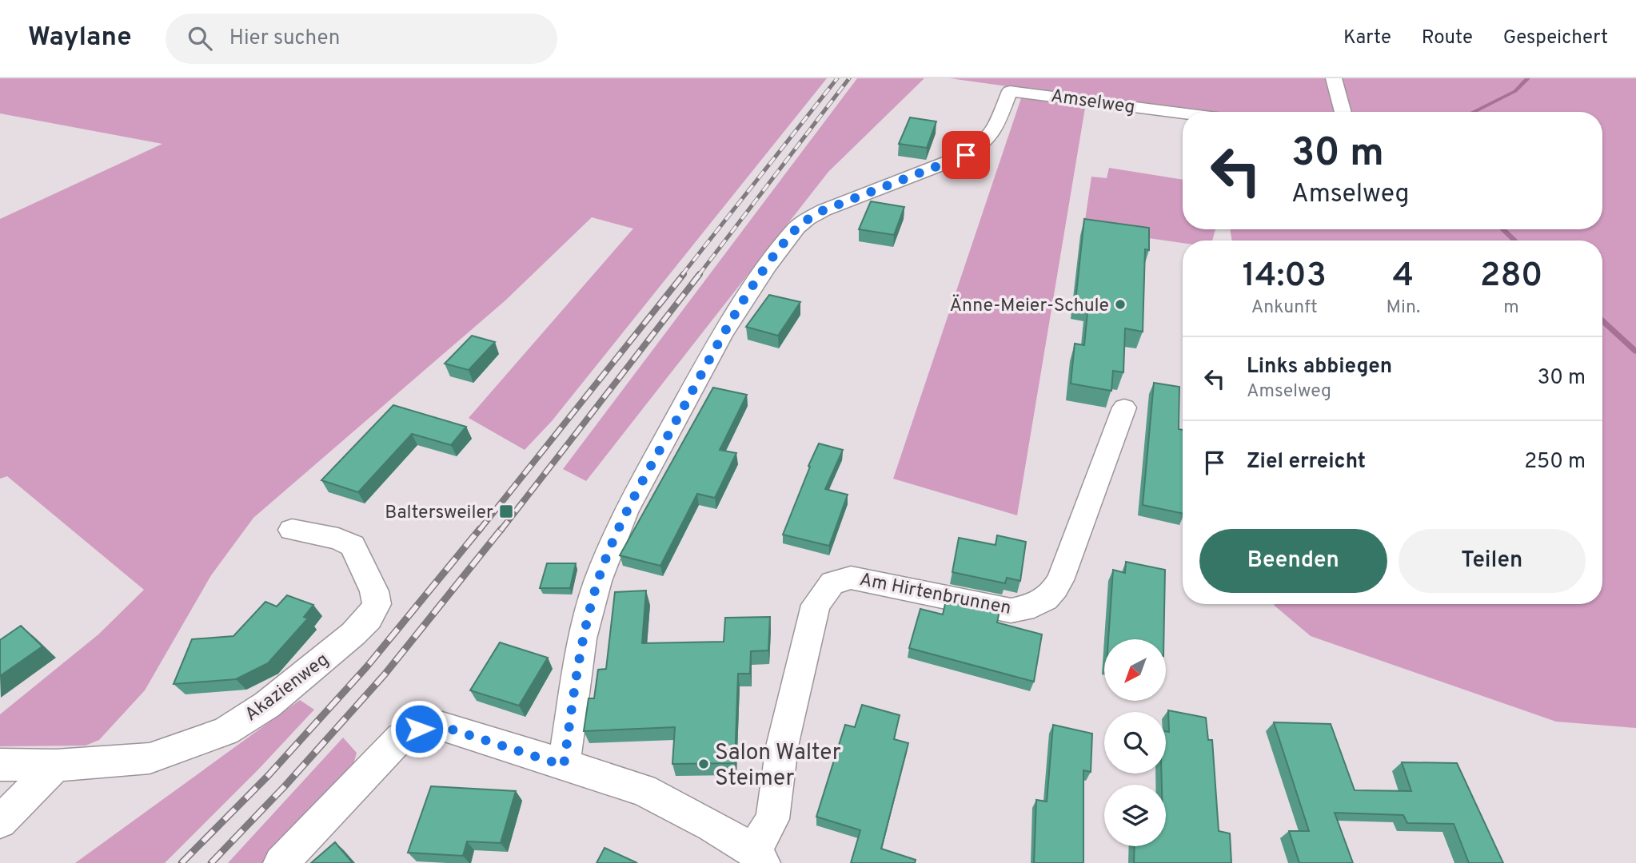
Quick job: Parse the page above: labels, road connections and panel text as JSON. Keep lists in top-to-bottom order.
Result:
{
  "streets": {
    "street": ["Amselweg", "Am Hirtenbrunnen", "Akazienweg"]
  },
  "places": {
    "other": ["Änne-Meier-Schule", "Salon Walter Steimer"],
    "transit": ["Baltersweiler"]
  },
  "north": "bottom left",
  "page": {
    "header": "Waylane",
    "search": "Hier suchen",
    "nav": ["Karte", "Route", "Gespeichert"],
    "turn": ["30 m", "Amselweg"],
    "eta": [
      "14:03",
      "Ankunft",
      "4",
      "Min.",
      "280",
      "m"
    ],
    "list": [
      {
        "name": "Links abbiegen",
        "note": "Amselweg",
        "value": "30 m"
      },
      {
        "name": "Ziel erreicht",
        "value": "250 m"
      }
    ],
    "buttons": ["Beenden", "Teilen"]
  }
}
